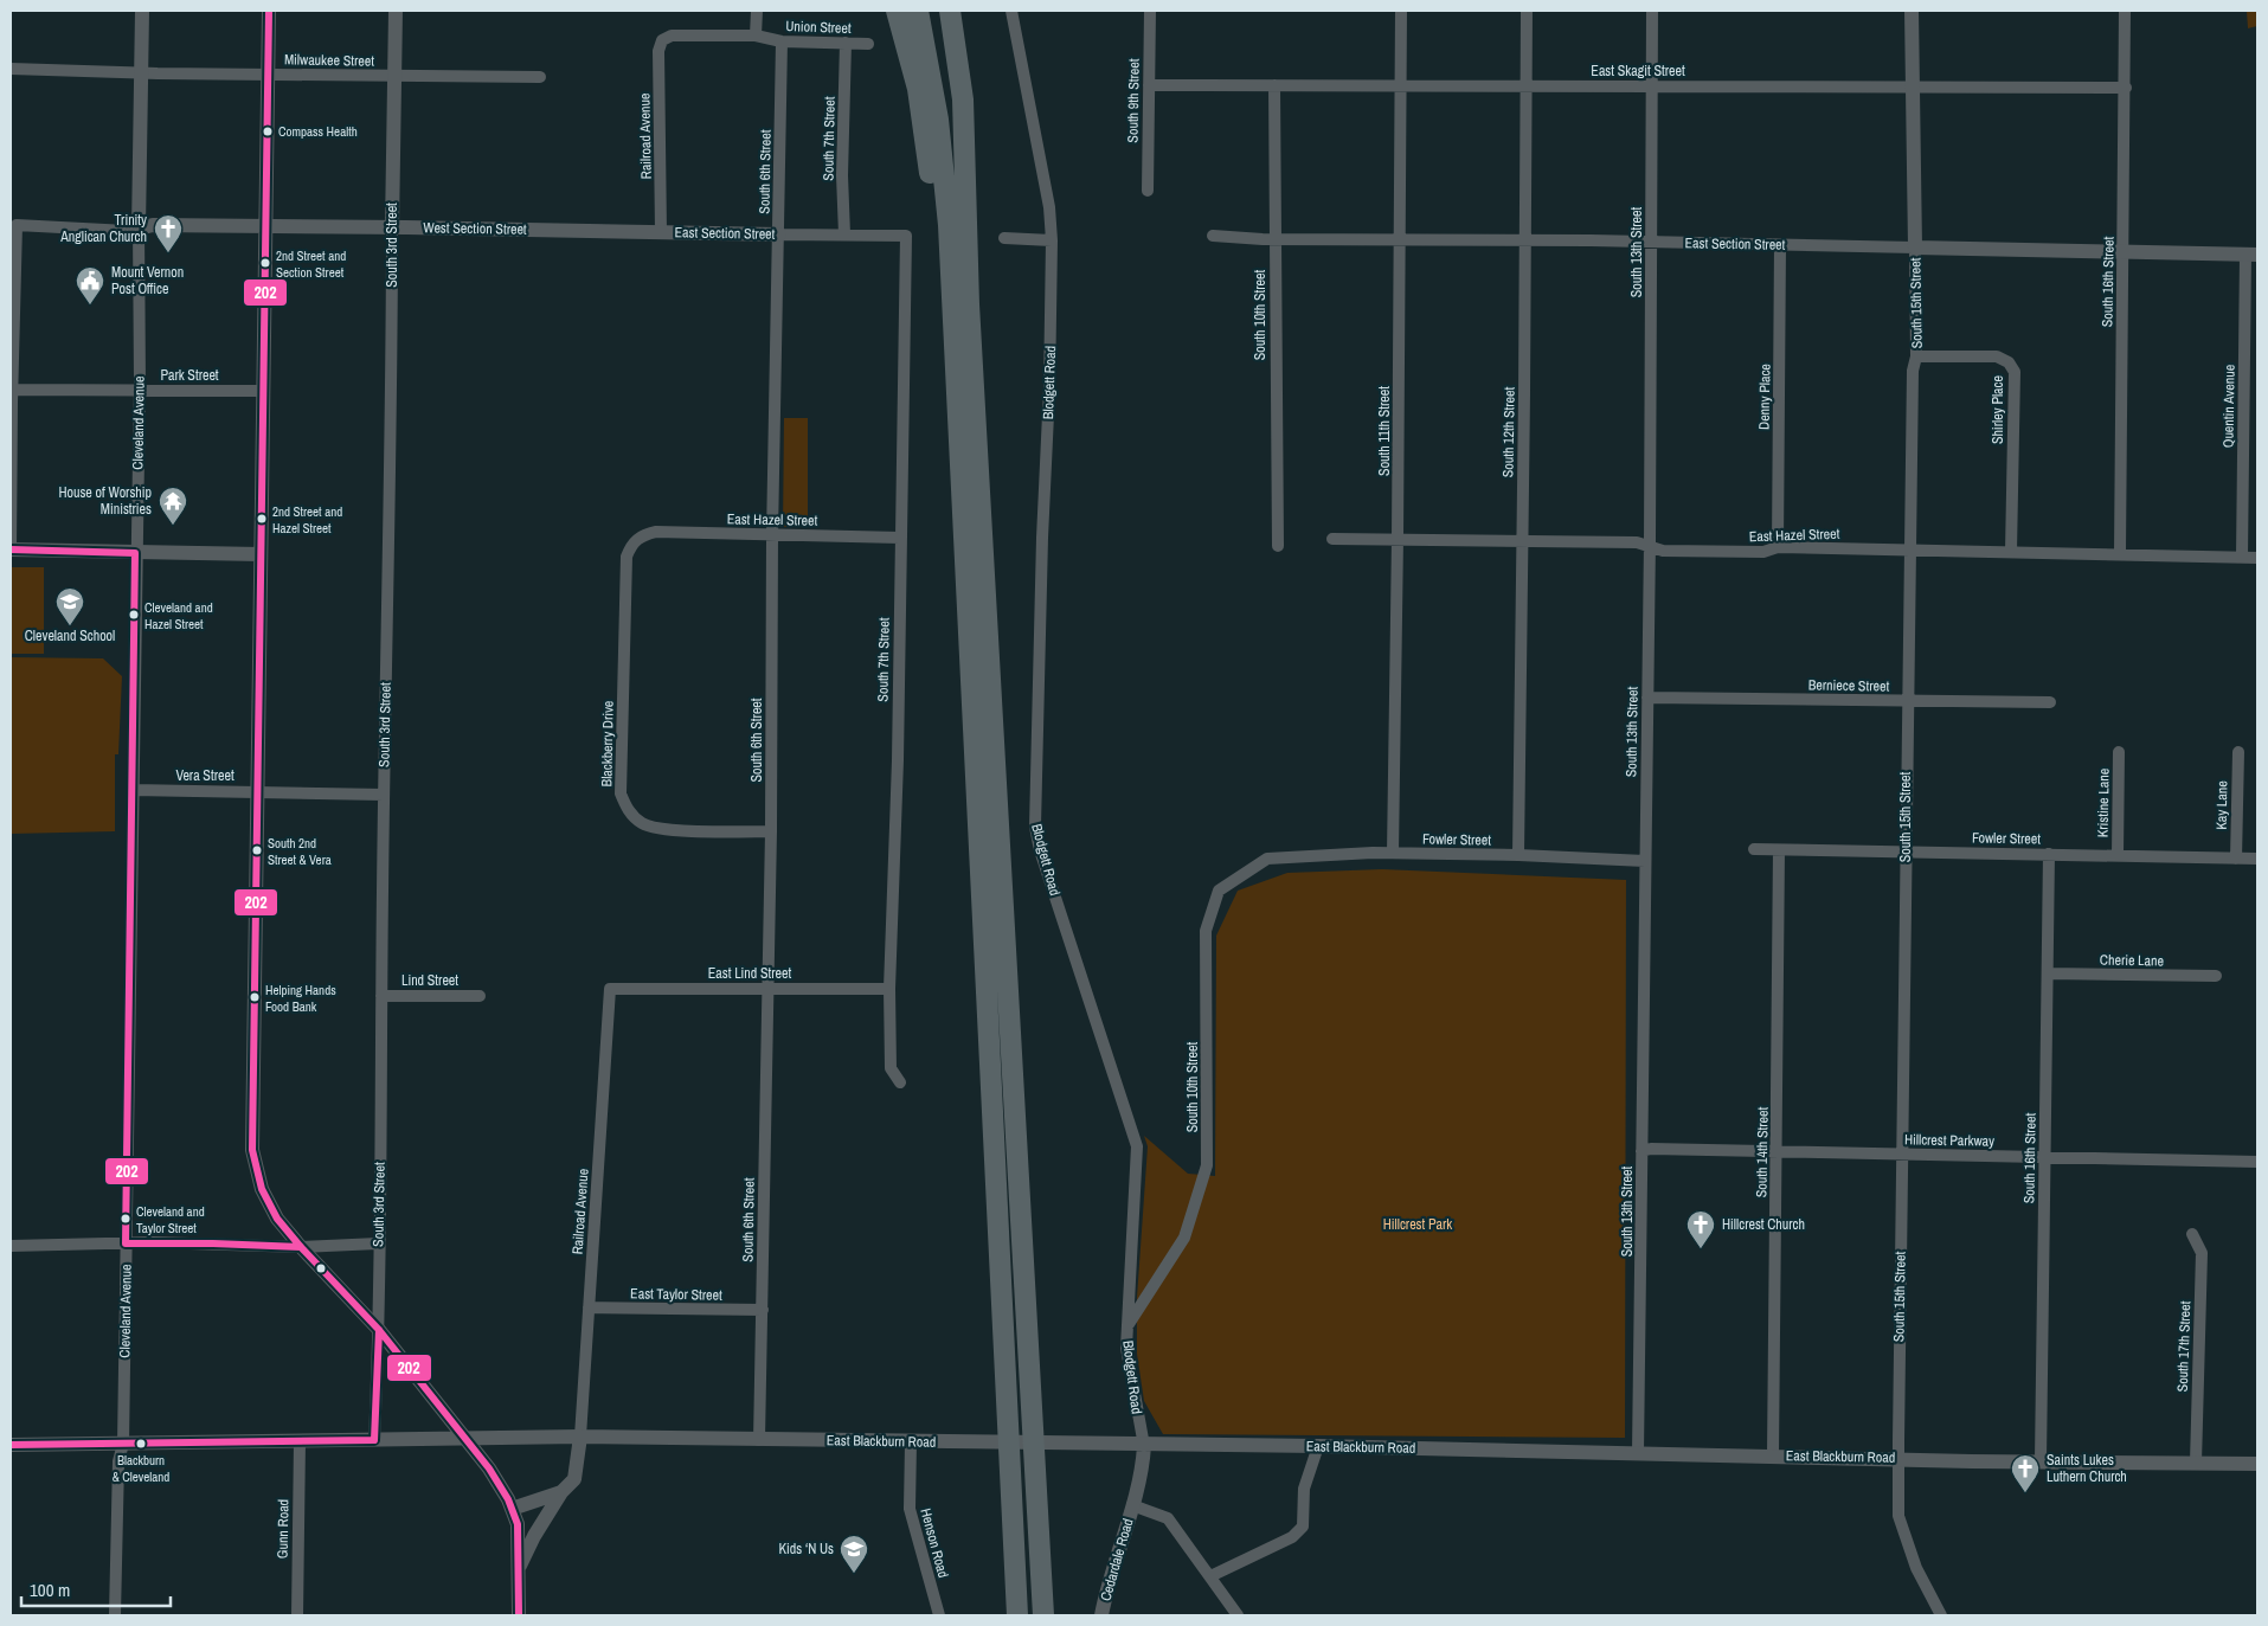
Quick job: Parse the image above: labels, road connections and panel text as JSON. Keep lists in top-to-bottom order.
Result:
{
  "streets": {
    "street": [
      "Union Street",
      "Milwaukee Street",
      "East Skagit Street",
      "South 9th Street",
      "Railroad Avenue",
      "South 7th Street",
      "South 6th Street",
      "West Section Street",
      "East Section Street",
      "South 3rd Street",
      "South 13th Street",
      "South 16th Street",
      "South 15th Street",
      "South 10th Street",
      "Park Street",
      "Blodgett Road",
      "Denny Place",
      "Quentin Avenue",
      "Shirley Place",
      "Cleveland Avenue",
      "South 11th Street",
      "South 12th Street",
      "East Hazel Street",
      "Berniece Street",
      "Blackberry Drive",
      "Vera Street",
      "Kristine Lane",
      "Kay Lane",
      "Fowler Street",
      "Cherie Lane",
      "East Lind Street",
      "Lind Street",
      "Hillcrest Parkway",
      "South 14th Street",
      "East Taylor Street",
      "South 17th Street",
      "East Blackburn Road",
      "Gunn Road",
      "Henson Road",
      "Cedardale Road"
    ]
  },
  "crossings": [
    ["Union Street", "Railroad Avenue"],
    ["Union Street", "South 7th Street"],
    ["Union Street", "South 6th Street"],
    ["Milwaukee Street", "South 3rd Street"],
    ["Milwaukee Street", "Cleveland Avenue"],
    ["East Skagit Street", "South 9th Street"],
    ["East Skagit Street", "South 13th Street"],
    ["East Skagit Street", "South 16th Street"],
    ["East Skagit Street", "South 15th Street"],
    ["East Skagit Street", "South 10th Street"],
    ["East Skagit Street", "South 11th Street"],
    ["East Skagit Street", "South 12th Street"],
    ["Railroad Avenue", "East Section Street"],
    ["Railroad Avenue", "East Lind Street"],
    ["Railroad Avenue", "East Taylor Street"],
    ["Railroad Avenue", "East Blackburn Road"],
    ["South 7th Street", "East Section Street"],
    ["South 7th Street", "East Hazel Street"],
    ["South 7th Street", "East Lind Street"],
    ["South 6th Street", "East Section Street"],
    ["South 6th Street", "East Hazel Street"],
    ["South 6th Street", "Blackberry Drive"],
    ["South 6th Street", "East Lind Street"],
    ["South 6th Street", "East Taylor Street"],
    ["South 6th Street", "East Blackburn Road"],
    ["West Section Street", "East Section Street"],
    ["West Section Street", "South 3rd Street"],
    ["West Section Street", "Park Street"],
    ["West Section Street", "Cleveland Avenue"],
    ["East Section Street", "South 13th Street"],
    ["East Section Street", "South 16th Street"],
    ["East Section Street", "South 15th Street"],
    ["East Section Street", "South 10th Street"],
    ["East Section Street", "Denny Place"],
    ["East Section Street", "Quentin Avenue"],
    ["East Section Street", "South 11th Street"],
    ["East Section Street", "South 12th Street"],
    ["South 3rd Street", "Vera Street"],
    ["South 3rd Street", "Lind Street"],
    ["South 3rd Street", "East Blackburn Road"],
    ["South 13th Street", "East Hazel Street"],
    ["South 13th Street", "Berniece Street"],
    ["South 13th Street", "Fowler Street"],
    ["South 13th Street", "Hillcrest Parkway"],
    ["South 13th Street", "East Blackburn Road"],
    ["South 16th Street", "East Hazel Street"],
    ["South 16th Street", "Fowler Street"],
    ["South 16th Street", "Cherie Lane"],
    ["South 16th Street", "Hillcrest Parkway"],
    ["South 16th Street", "East Blackburn Road"],
    ["South 15th Street", "Shirley Place"],
    ["South 15th Street", "East Hazel Street"],
    ["South 15th Street", "Berniece Street"],
    ["South 15th Street", "Fowler Street"],
    ["South 15th Street", "Hillcrest Parkway"],
    ["South 15th Street", "East Blackburn Road"],
    ["South 10th Street", "Blodgett Road"],
    ["South 10th Street", "Fowler Street"],
    ["Park Street", "Cleveland Avenue"],
    ["Blodgett Road", "East Blackburn Road"],
    ["Blodgett Road", "Cedardale Road"],
    ["Denny Place", "East Hazel Street"],
    ["Quentin Avenue", "East Hazel Street"],
    ["Shirley Place", "East Hazel Street"],
    ["Cleveland Avenue", "Vera Street"],
    ["Cleveland Avenue", "East Blackburn Road"],
    ["South 11th Street", "East Hazel Street"],
    ["South 11th Street", "Fowler Street"],
    ["South 12th Street", "East Hazel Street"],
    ["South 12th Street", "Fowler Street"],
    ["East Hazel Street", "Blackberry Drive"],
    ["Kristine Lane", "Fowler Street"],
    ["Kay Lane", "Fowler Street"],
    ["Fowler Street", "South 14th Street"],
    ["Hillcrest Parkway", "South 14th Street"],
    ["South 14th Street", "East Blackburn Road"],
    ["South 17th Street", "East Blackburn Road"],
    ["East Blackburn Road", "Gunn Road"],
    ["East Blackburn Road", "Henson Road"]
  ],
  "parks": ["Hillcrest Park"],
  "places": {
    "other": [
      "Compass Health",
      "2nd Street and Section Street",
      "2nd Street and Hazel Street",
      "Cleveland and Hazel Street",
      "South 2nd Street & Vera",
      "Helping Hands Food Bank",
      "Cleveland and Taylor Street",
      "Blackburn & Cleveland"
    ],
    "church": ["Trinity Anglican Church", "Hillcrest Church", "Saints Lukes Luthern Church"],
    "public building": ["Mount Vernon Post Office"],
    "temple": ["House of Worship Ministries"],
    "school or university": ["Cleveland School", "Kids ‘N Us"]
  },
  "lines": ["transit line 202"],
  "scale_bar": "100 m"
}
